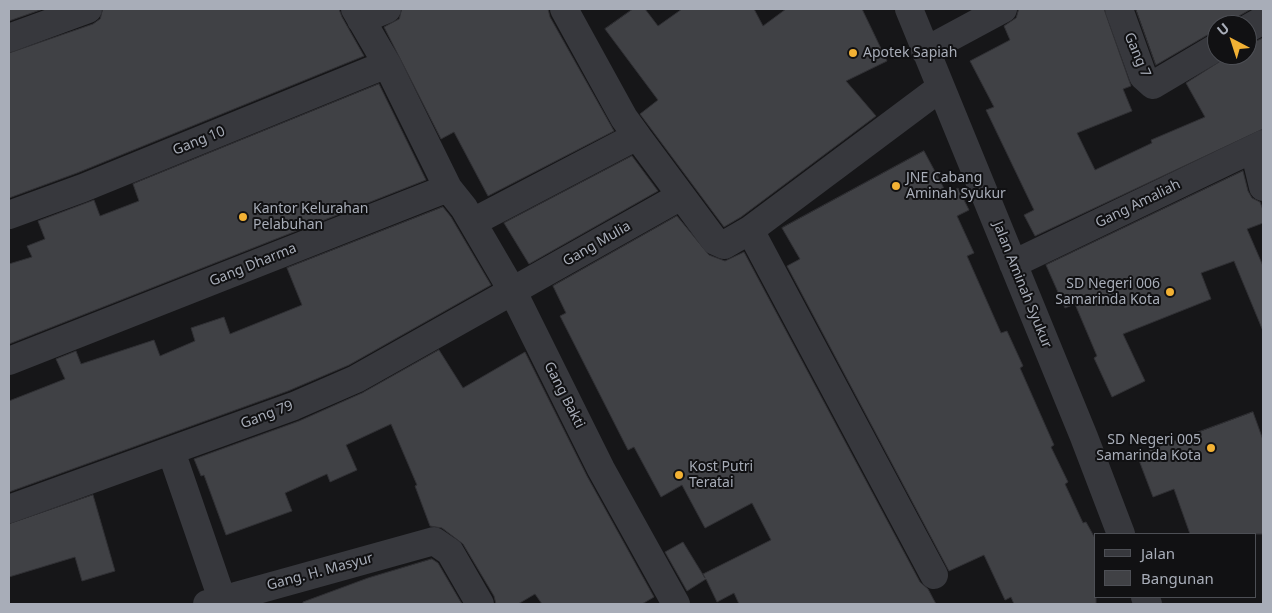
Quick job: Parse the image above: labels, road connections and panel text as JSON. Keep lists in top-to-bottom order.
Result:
{
  "streets": {
    "street": [
      "Gang 7",
      "Gang 10",
      "Gang Amaliah",
      "Gang Mulia",
      "Gang Dharma",
      "Jalan Aminah Syukur",
      "Gang Bakti",
      "Gang 79",
      "Gang. H. Masyur"
    ]
  },
  "crossings": [
    ["Gang Amaliah", "Jalan Aminah Syukur"],
    ["Gang Mulia", "Gang Bakti"],
    ["Gang Mulia", "Gang 79"],
    ["Gang Dharma", "Gang Bakti"],
    ["Gang Bakti", "Gang 79"]
  ],
  "places": [
    "Apotek Sapiah",
    "JNE Cabang Aminah Syukur",
    "Kantor Kelurahan Pelabuhan",
    "SD Negeri 006 Samarinda Kota",
    "SD Negeri 005 Samarinda Kota",
    "Kost Putri Teratai"
  ],
  "legend": ["Jalan", "Bangunan"],
  "north": "top left"
}
